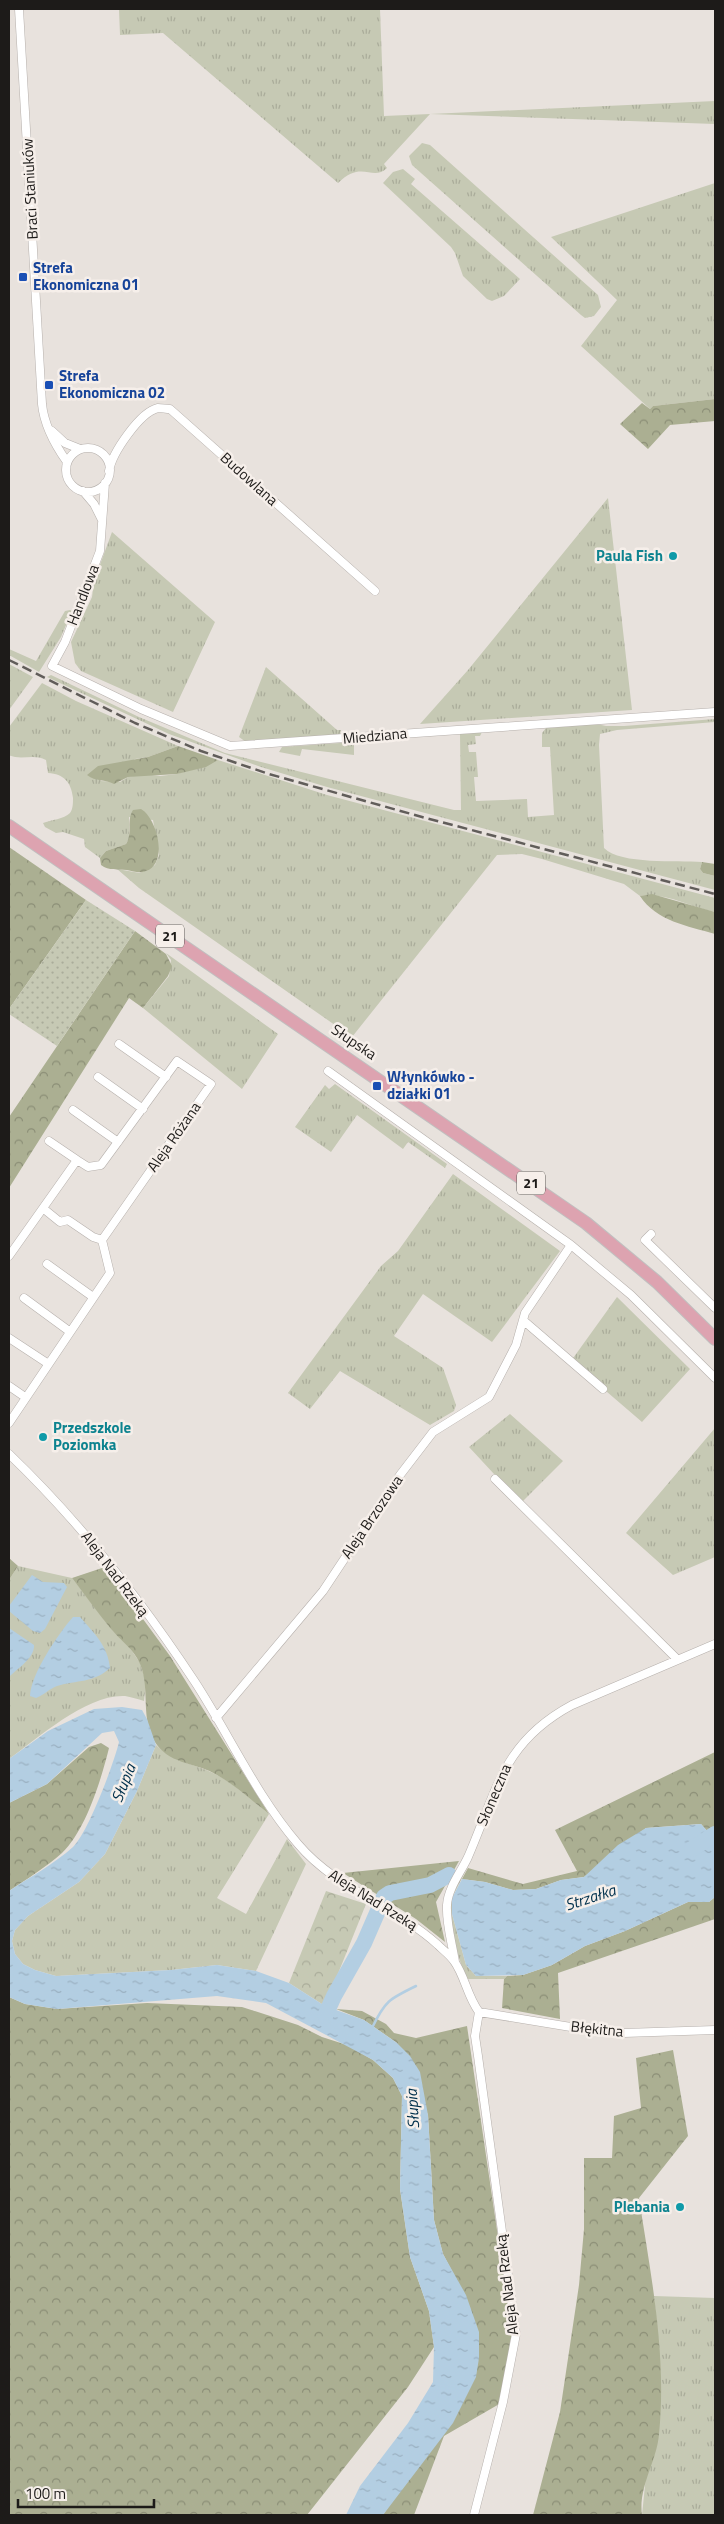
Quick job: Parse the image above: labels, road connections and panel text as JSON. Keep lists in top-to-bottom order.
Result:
{
  "streets": {
    "main road": ["21", "Słupska"],
    "street": [
      "Braci Staniuków",
      "Budowlana",
      "Handlowa",
      "Miedziana",
      "Aleja Różana",
      "Aleja Brzozowa",
      "Aleja Nad Rzeką",
      "Słoneczna",
      "Błękitna"
    ]
  },
  "crossings": [
    ["Braci Staniuków", "Handlowa"],
    ["Budowlana", "Handlowa"],
    ["Handlowa", "Miedziana"],
    ["Aleja Brzozowa", "Aleja Nad Rzeką"],
    ["Aleja Nad Rzeką", "Słoneczna"],
    ["Aleja Nad Rzeką", "Błękitna"]
  ],
  "water": ["Słupia", "Strzałka"],
  "places": {
    "transit": ["Strefa Ekonomiczna 01", "Strefa Ekonomiczna 02", "Włynkówko - działki 01"],
    "other": ["Paula Fish", "Przedszkole Poziomka", "Plebania"]
  },
  "scale_bar": "100 m"
}
